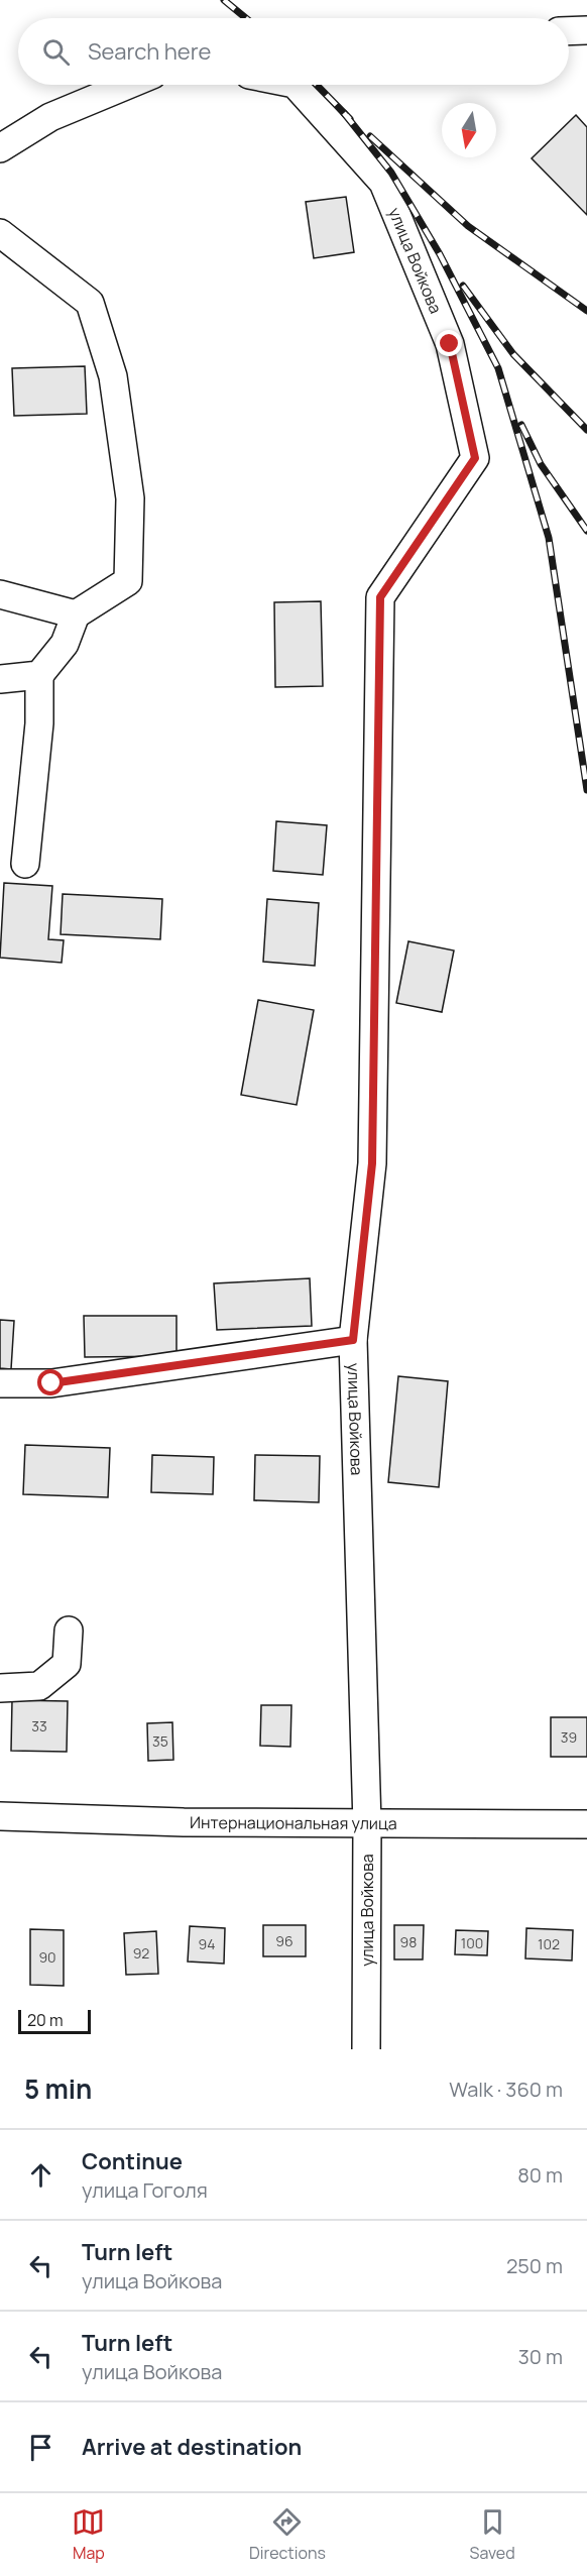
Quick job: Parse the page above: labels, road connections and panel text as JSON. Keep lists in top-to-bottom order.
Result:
{
  "streets": {
    "street": ["улица Войкова", "Интернациональная улица"]
  },
  "crossings": [
    ["улица Войкова", "Интернациональная улица"]
  ],
  "house_numbers": [
    "33",
    "39",
    "35",
    "96",
    "98",
    "100",
    "94",
    "102",
    "92",
    "90"
  ],
  "scale_bar": "20 m",
  "north": "bottom",
  "page": {
    "search": "Search here",
    "scale": "20 m",
    "heading": ["5 min", "Walk · 360 m"],
    "list": [
      ["Continue", "улица Гоголя", "80 m"],
      ["Turn left", "улица Войкова", "250 m"],
      ["Turn left", "улица Войкова", "30 m"],
      "Arrive at destination"
    ],
    "nav": ["Map", "Directions", "Saved"]
  }
}
